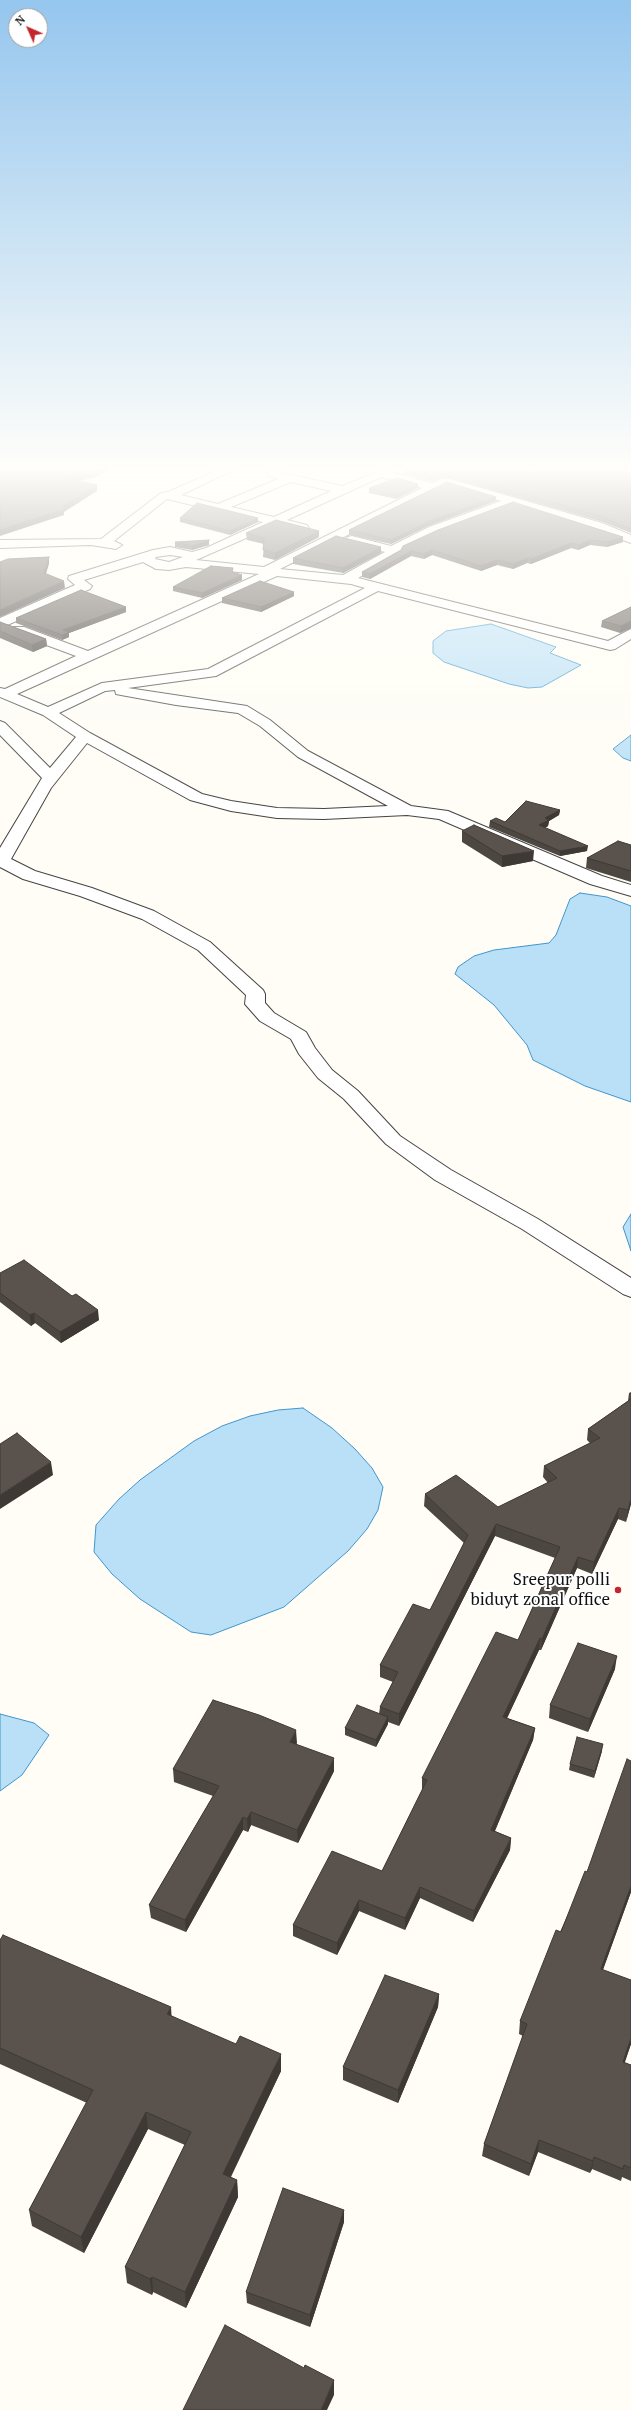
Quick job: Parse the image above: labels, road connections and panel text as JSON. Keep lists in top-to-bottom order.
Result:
{
  "places": ["Sreepur polli biduyt zonal office"],
  "north": "top left"
}
